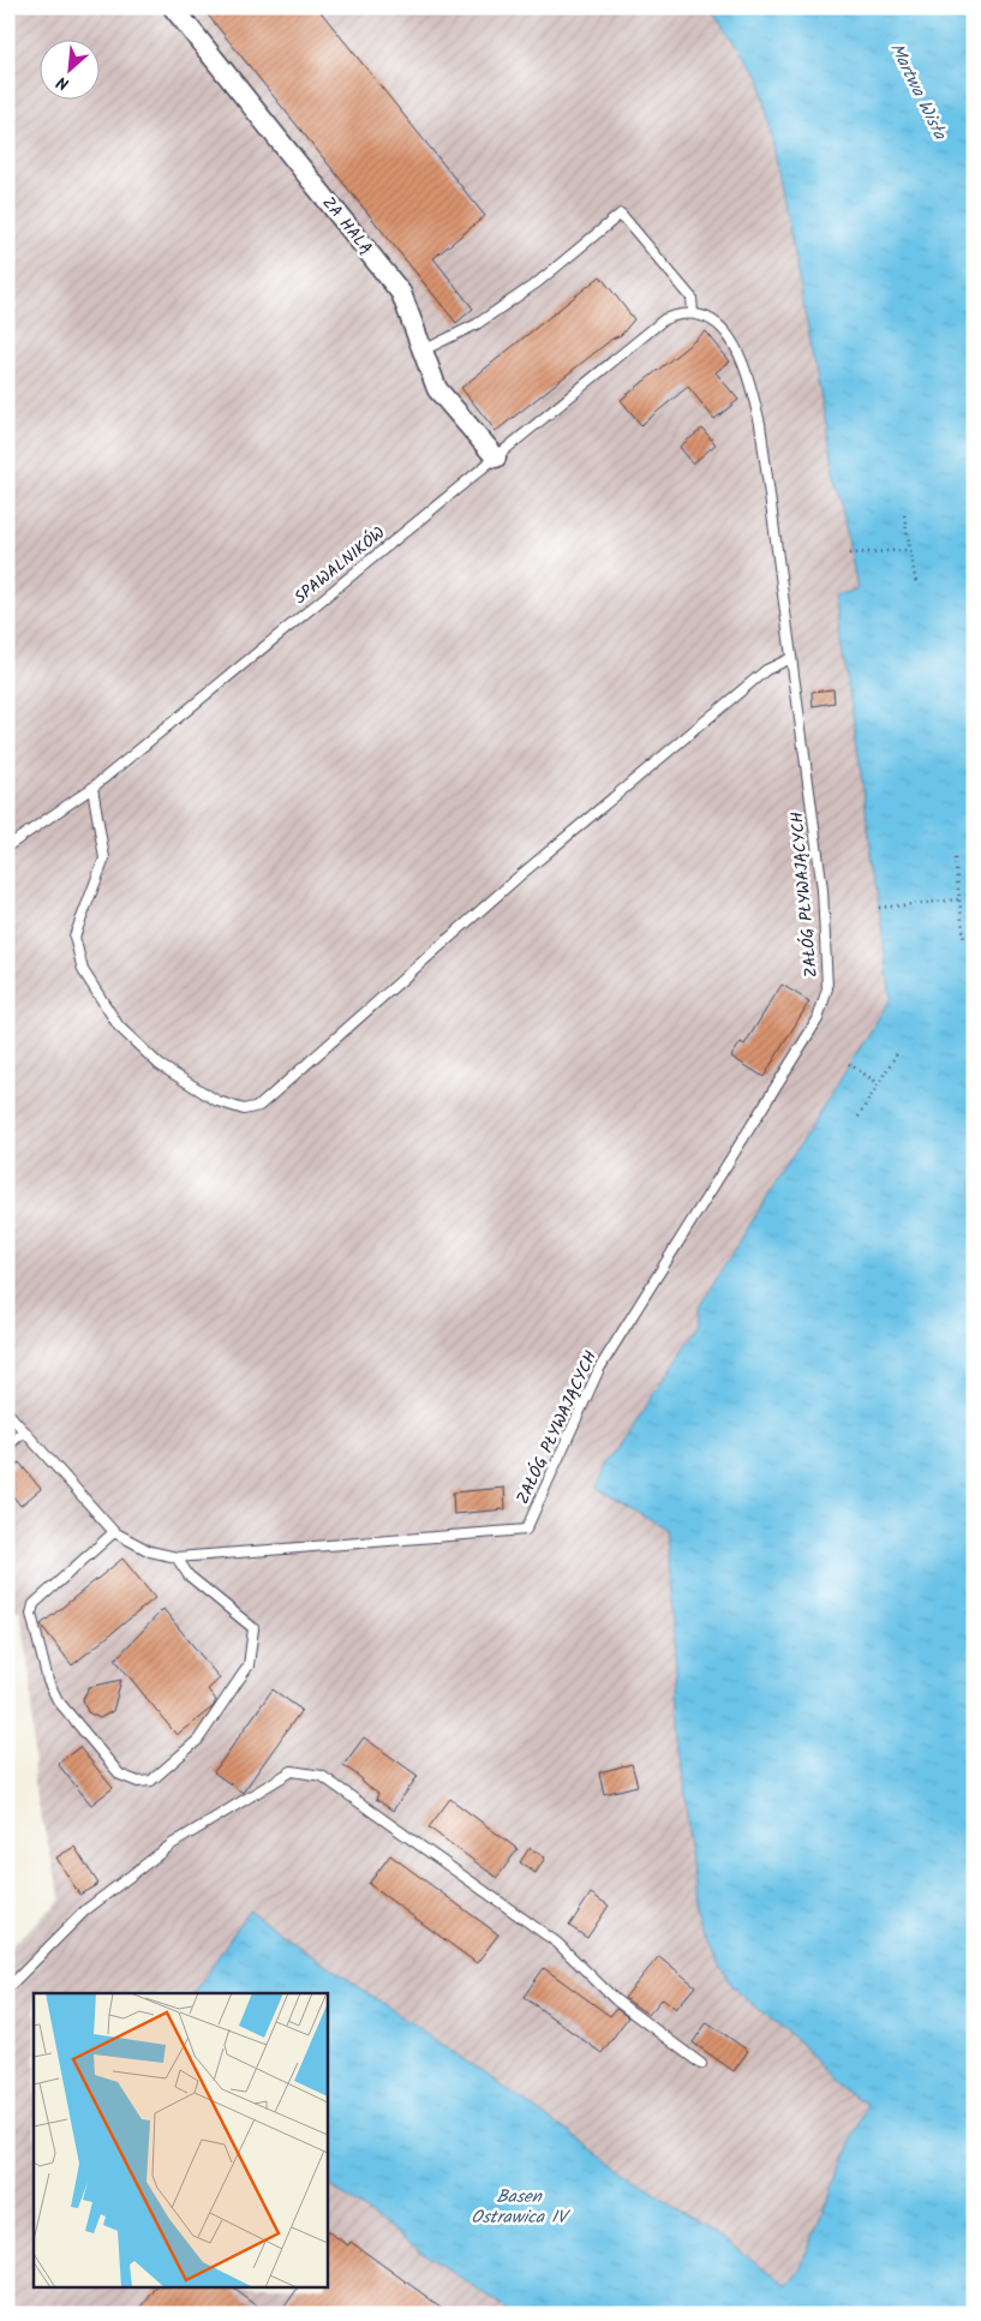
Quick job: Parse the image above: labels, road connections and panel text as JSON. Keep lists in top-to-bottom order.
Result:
{
  "streets": {
    "street": ["ZA HALĄ"],
    "lane": ["SPAWALNIKÓW", "ZAŁÓG PŁYWAJĄCYCH"]
  },
  "crossings": [
    ["ZA HALĄ", "SPAWALNIKÓW"],
    ["SPAWALNIKÓW", "ZAŁÓG PŁYWAJĄCYCH"]
  ],
  "water": ["Martwa Wisła", "Basen Ostrawica IV"],
  "north": "bottom left"
}
